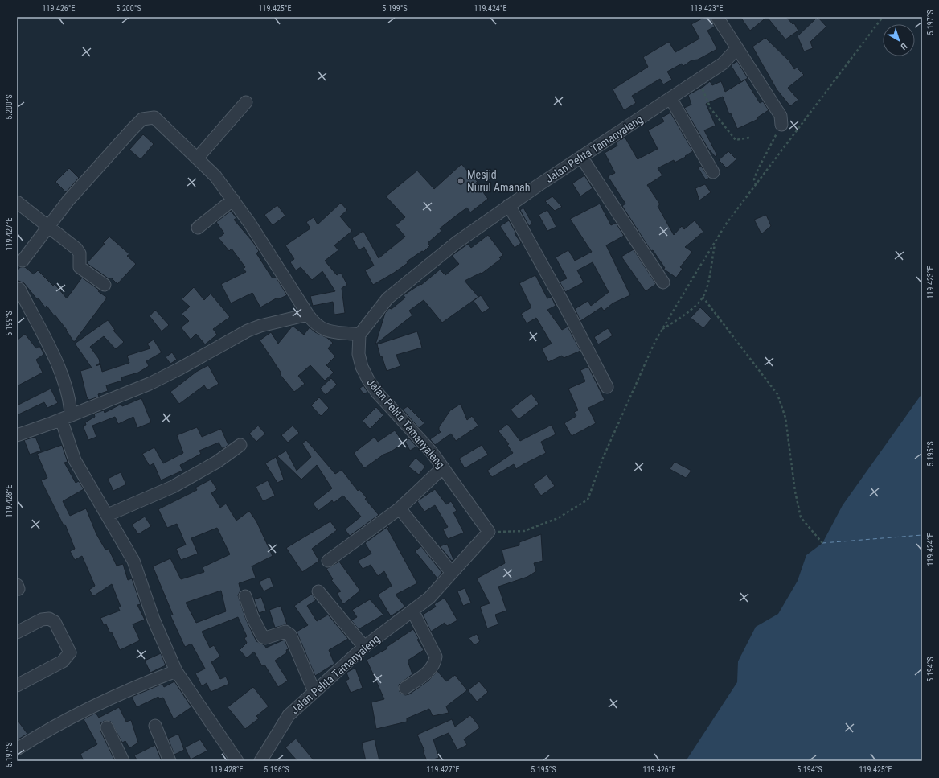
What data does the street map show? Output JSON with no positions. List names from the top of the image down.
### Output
{
  "streets": {
    "street": ["Jalan Pelita Tamanyaleng"]
  },
  "places": ["Mesjid Nurul Amanah"],
  "north": "bottom right",
  "coordinates": [
    "119.426°E",
    "5.200°S",
    "119.425°E",
    "5.199°S",
    "119.424°E",
    "119.423°E",
    "5.197°S",
    "119.427°E",
    "5.195°S",
    "119.428°E",
    "5.194°S",
    "5.196°S"
  ]
}
